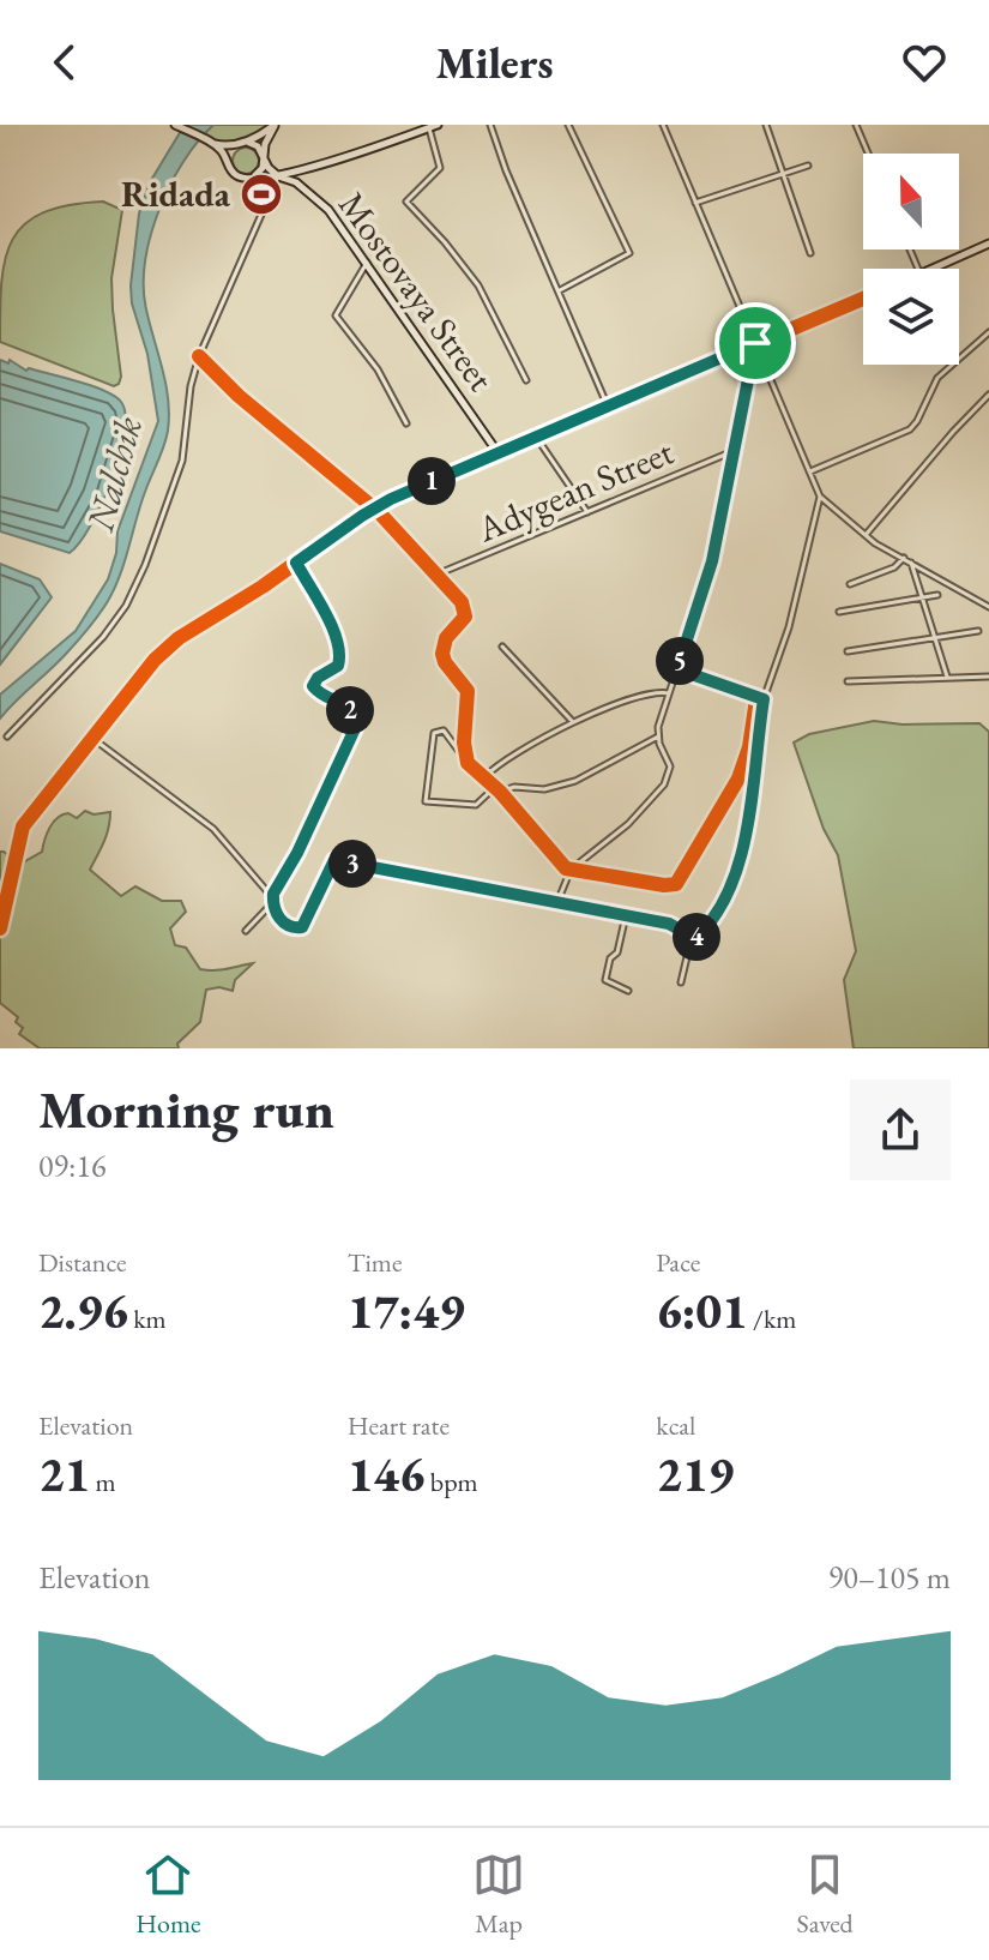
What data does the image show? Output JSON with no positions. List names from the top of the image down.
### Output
{
  "streets": {
    "street": ["Mostovaya Street", "Adygean Street"]
  },
  "water": ["Nalchik"],
  "places": {
    "sports": ["Ridada"]
  },
  "north": "top",
  "page": {
    "header": "Milers",
    "pins": [
      "1",
      "5",
      "2",
      "3",
      "4"
    ],
    "heading": ["Morning run", "09:16"],
    "stats": [
      ["Distance", "2.96 km"],
      ["Time", "17:49"],
      ["Pace", "6:01 /km"],
      ["Elevation", "21 m"],
      ["Heart rate", "146 bpm"],
      ["kcal", "219"]
    ],
    "chart": ["Elevation", "90–105 m"],
    "tabs": ["Home", "Map", "Saved"]
  }
}
